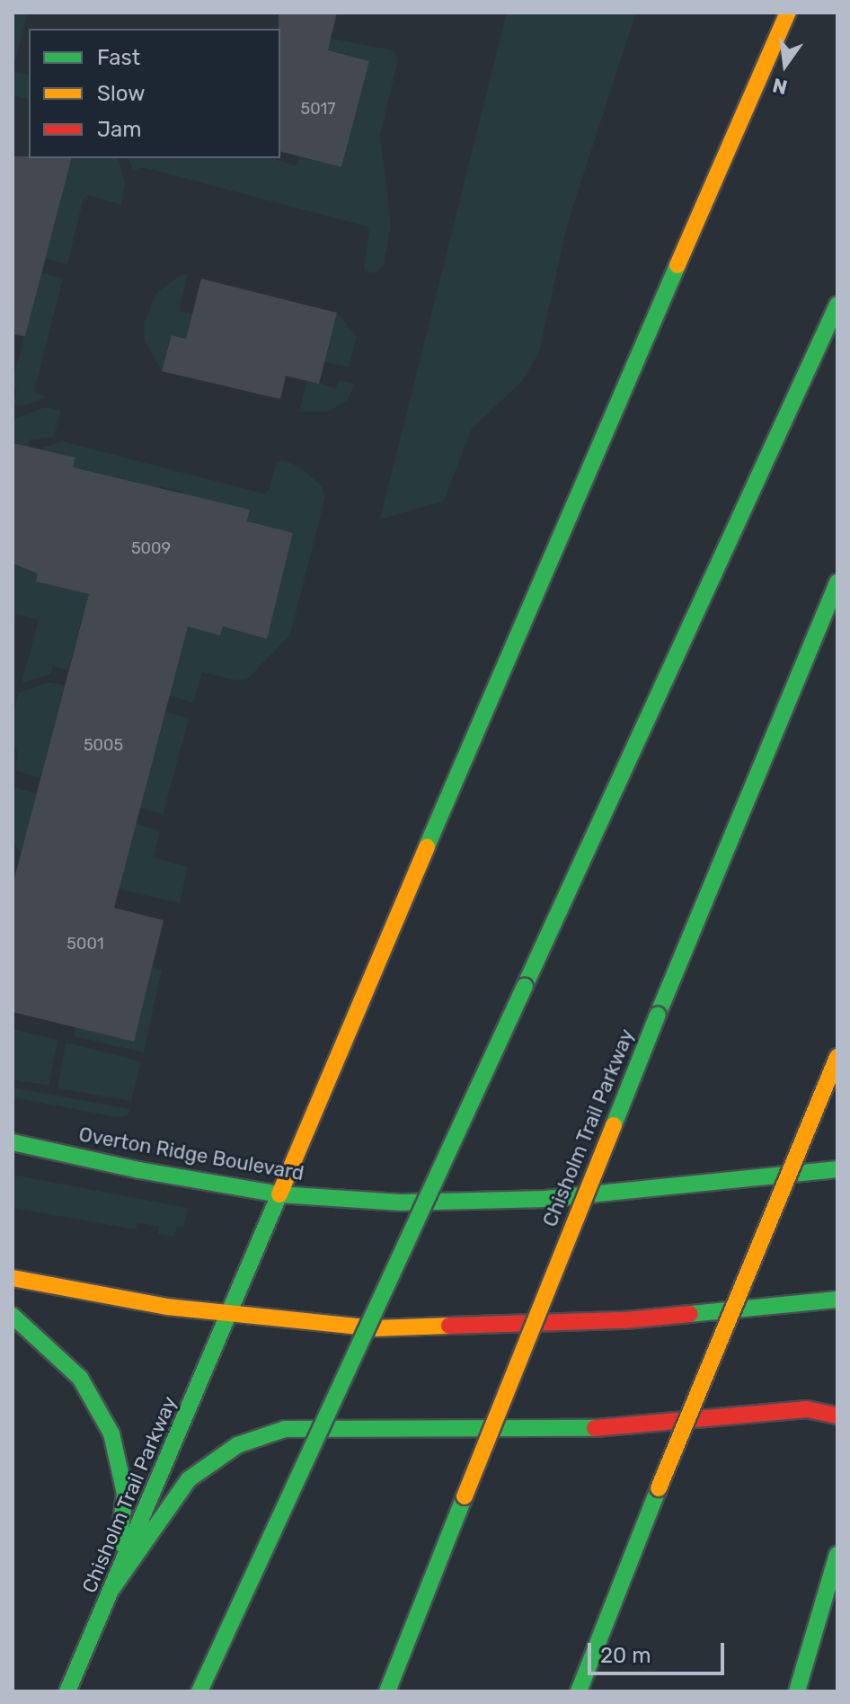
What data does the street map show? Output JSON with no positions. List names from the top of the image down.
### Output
{
  "streets": {
    "main road": ["Chisholm Trail Parkway", "Overton Ridge Boulevard"]
  },
  "crossings": [
    ["Chisholm Trail Parkway", "Overton Ridge Boulevard"]
  ],
  "house_numbers": [
    "5017",
    "5009",
    "5005",
    "5001"
  ],
  "legend": ["Fast", "Slow", "Jam"],
  "scale_bar": "20 m",
  "north": "bottom"
}
